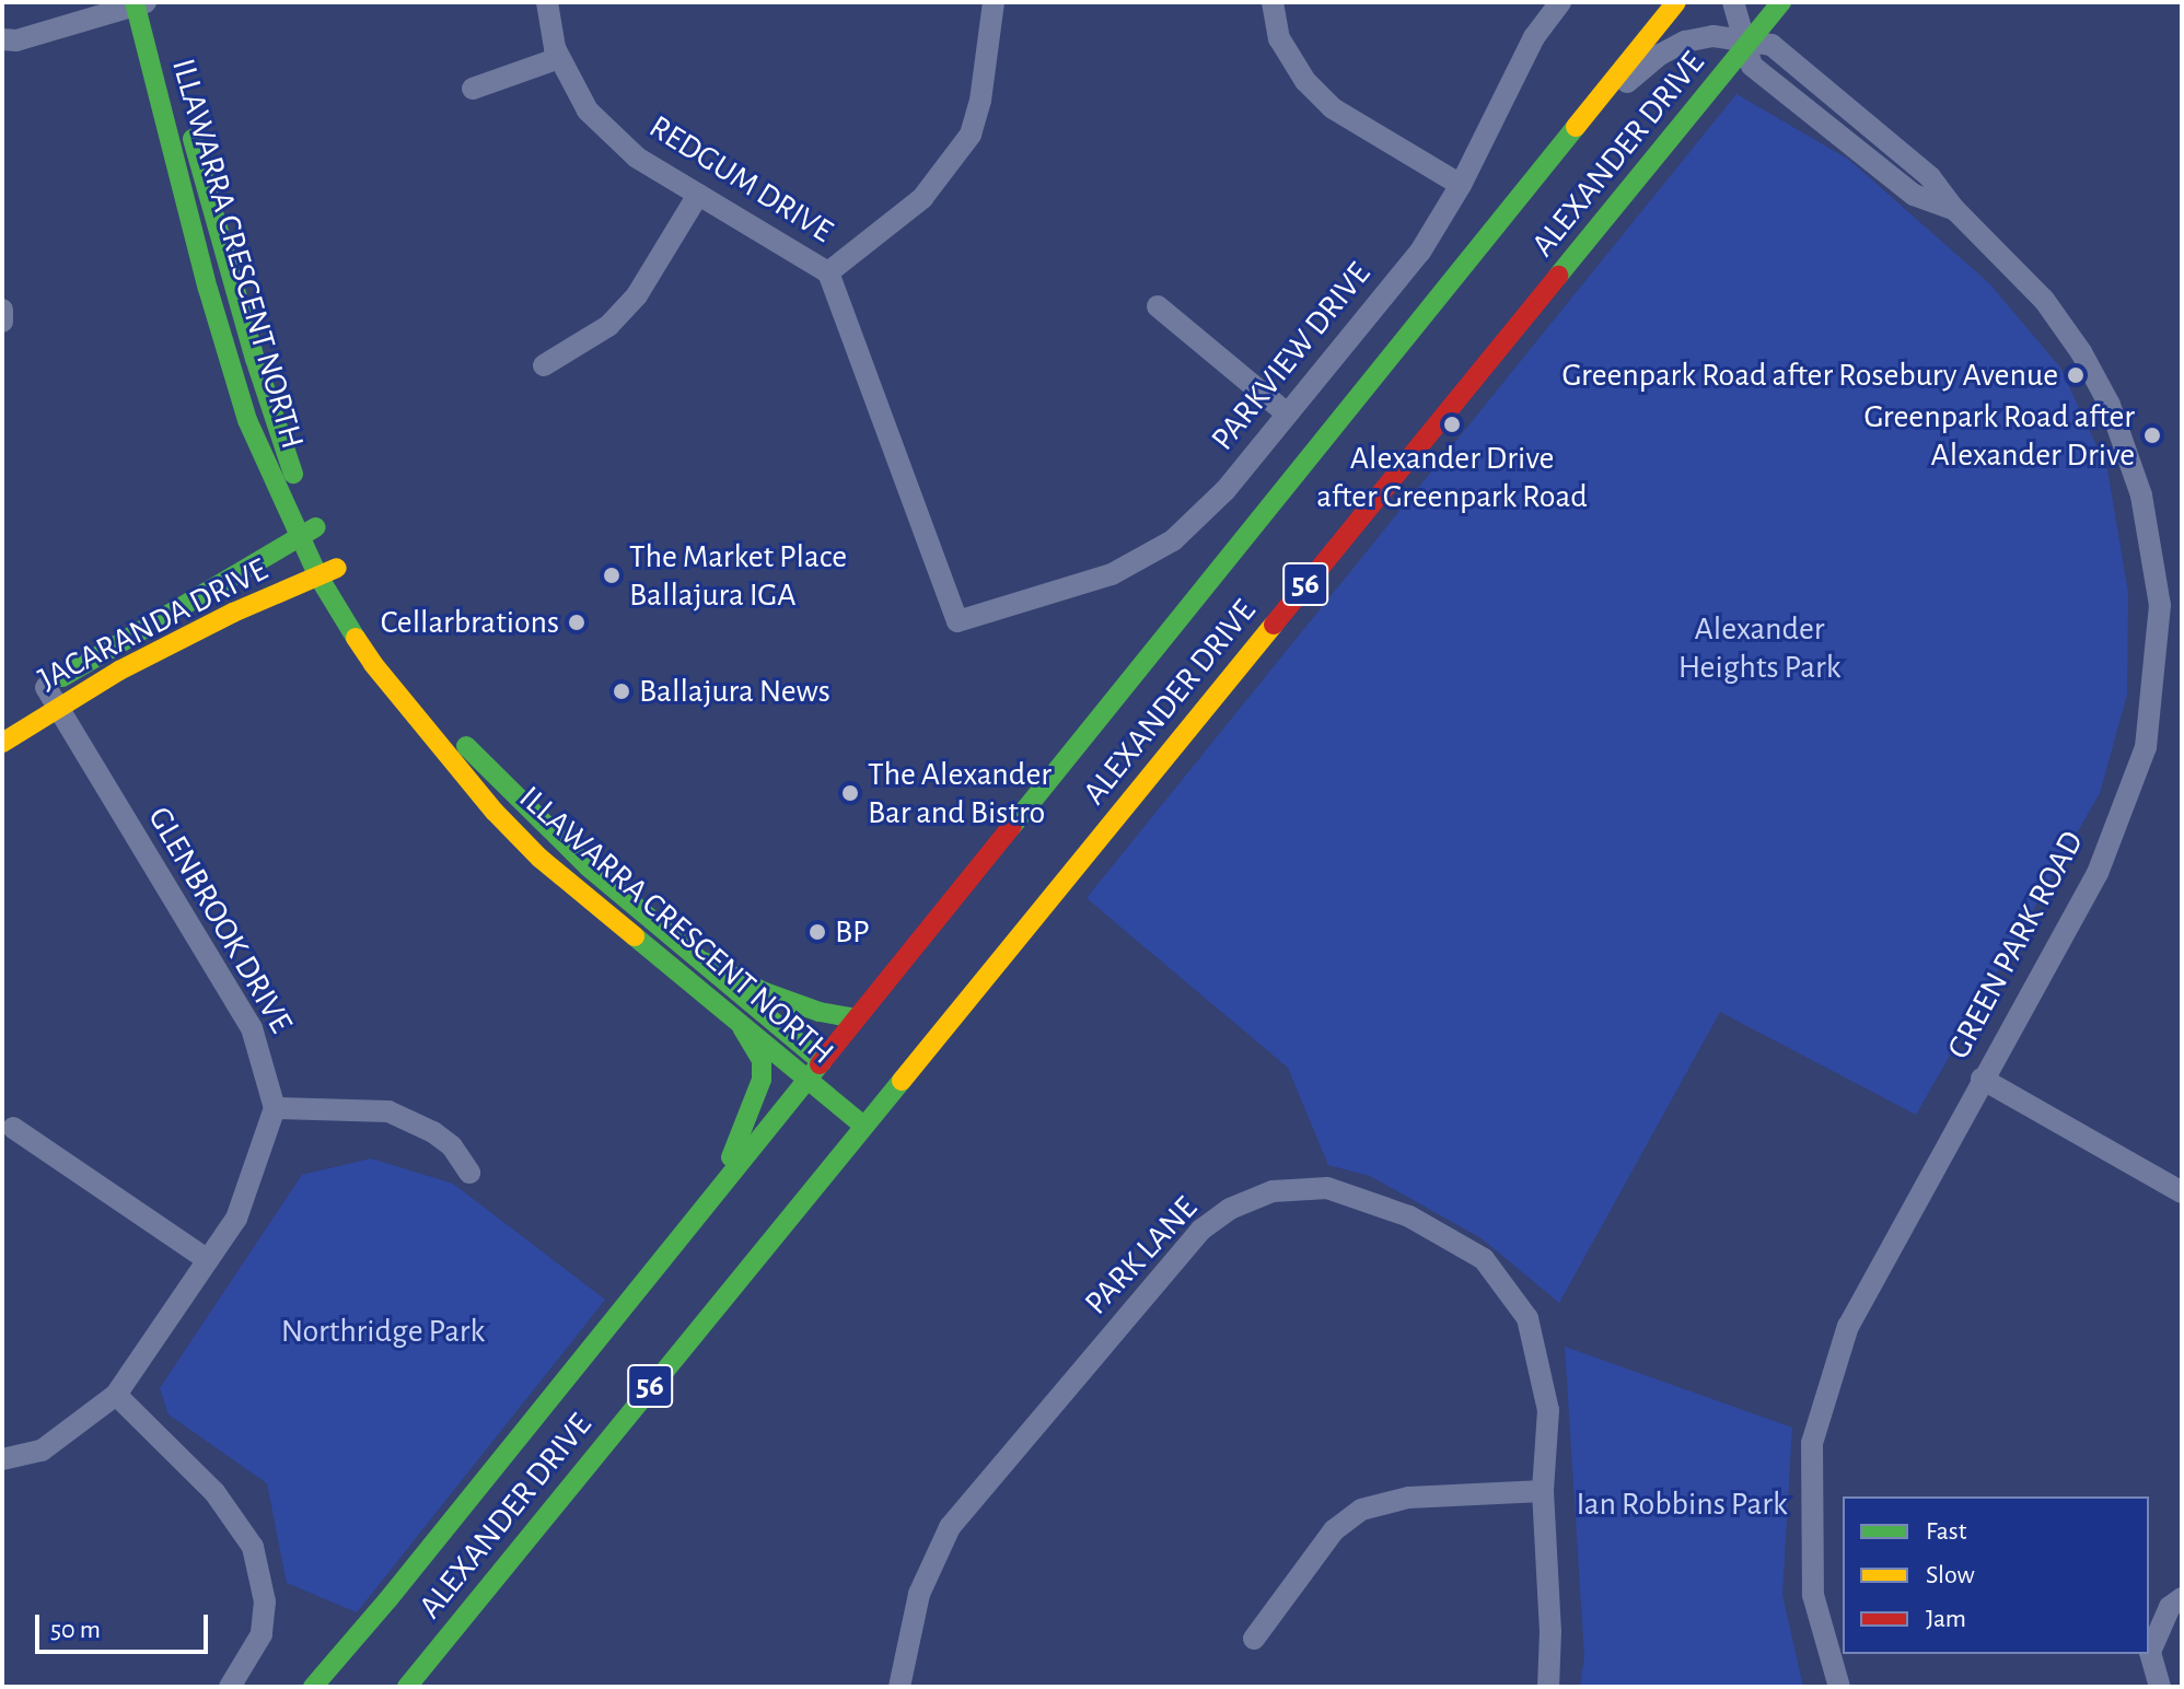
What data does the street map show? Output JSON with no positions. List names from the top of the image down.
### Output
{
  "streets": {
    "main road": [
      "ALEXANDER DRIVE",
      "ILLAWARRA CRESCENT NORTH",
      "56",
      "JACARANDA DRIVE"
    ],
    "street": [
      "REDGUM DRIVE",
      "PARKVIEW DRIVE",
      "GLENBROOK DRIVE",
      "GREEN PARK ROAD",
      "PARK LANE"
    ]
  },
  "crossings": [
    ["ALEXANDER DRIVE", "ILLAWARRA CRESCENT NORTH"],
    ["ALEXANDER DRIVE", "GREEN PARK ROAD"],
    ["REDGUM DRIVE", "PARKVIEW DRIVE"],
    ["ILLAWARRA CRESCENT NORTH", "JACARANDA DRIVE"],
    ["JACARANDA DRIVE", "GLENBROOK DRIVE"]
  ],
  "parks": ["Alexander Heights Park", "Northridge Park", "Ian Robbins Park"],
  "places": [
    "Greenpark Road after Rosebury Avenue",
    "Alexander Drive after Greenpark Road",
    "Greenpark Road after Alexander Drive",
    "The Market Place Ballajura IGA",
    "Cellarbrations",
    "Ballajura News",
    "The Alexander Bar and Bistro",
    "BP"
  ],
  "legend": ["Fast", "Slow", "Jam"],
  "scale_bar": "50 m"
}
